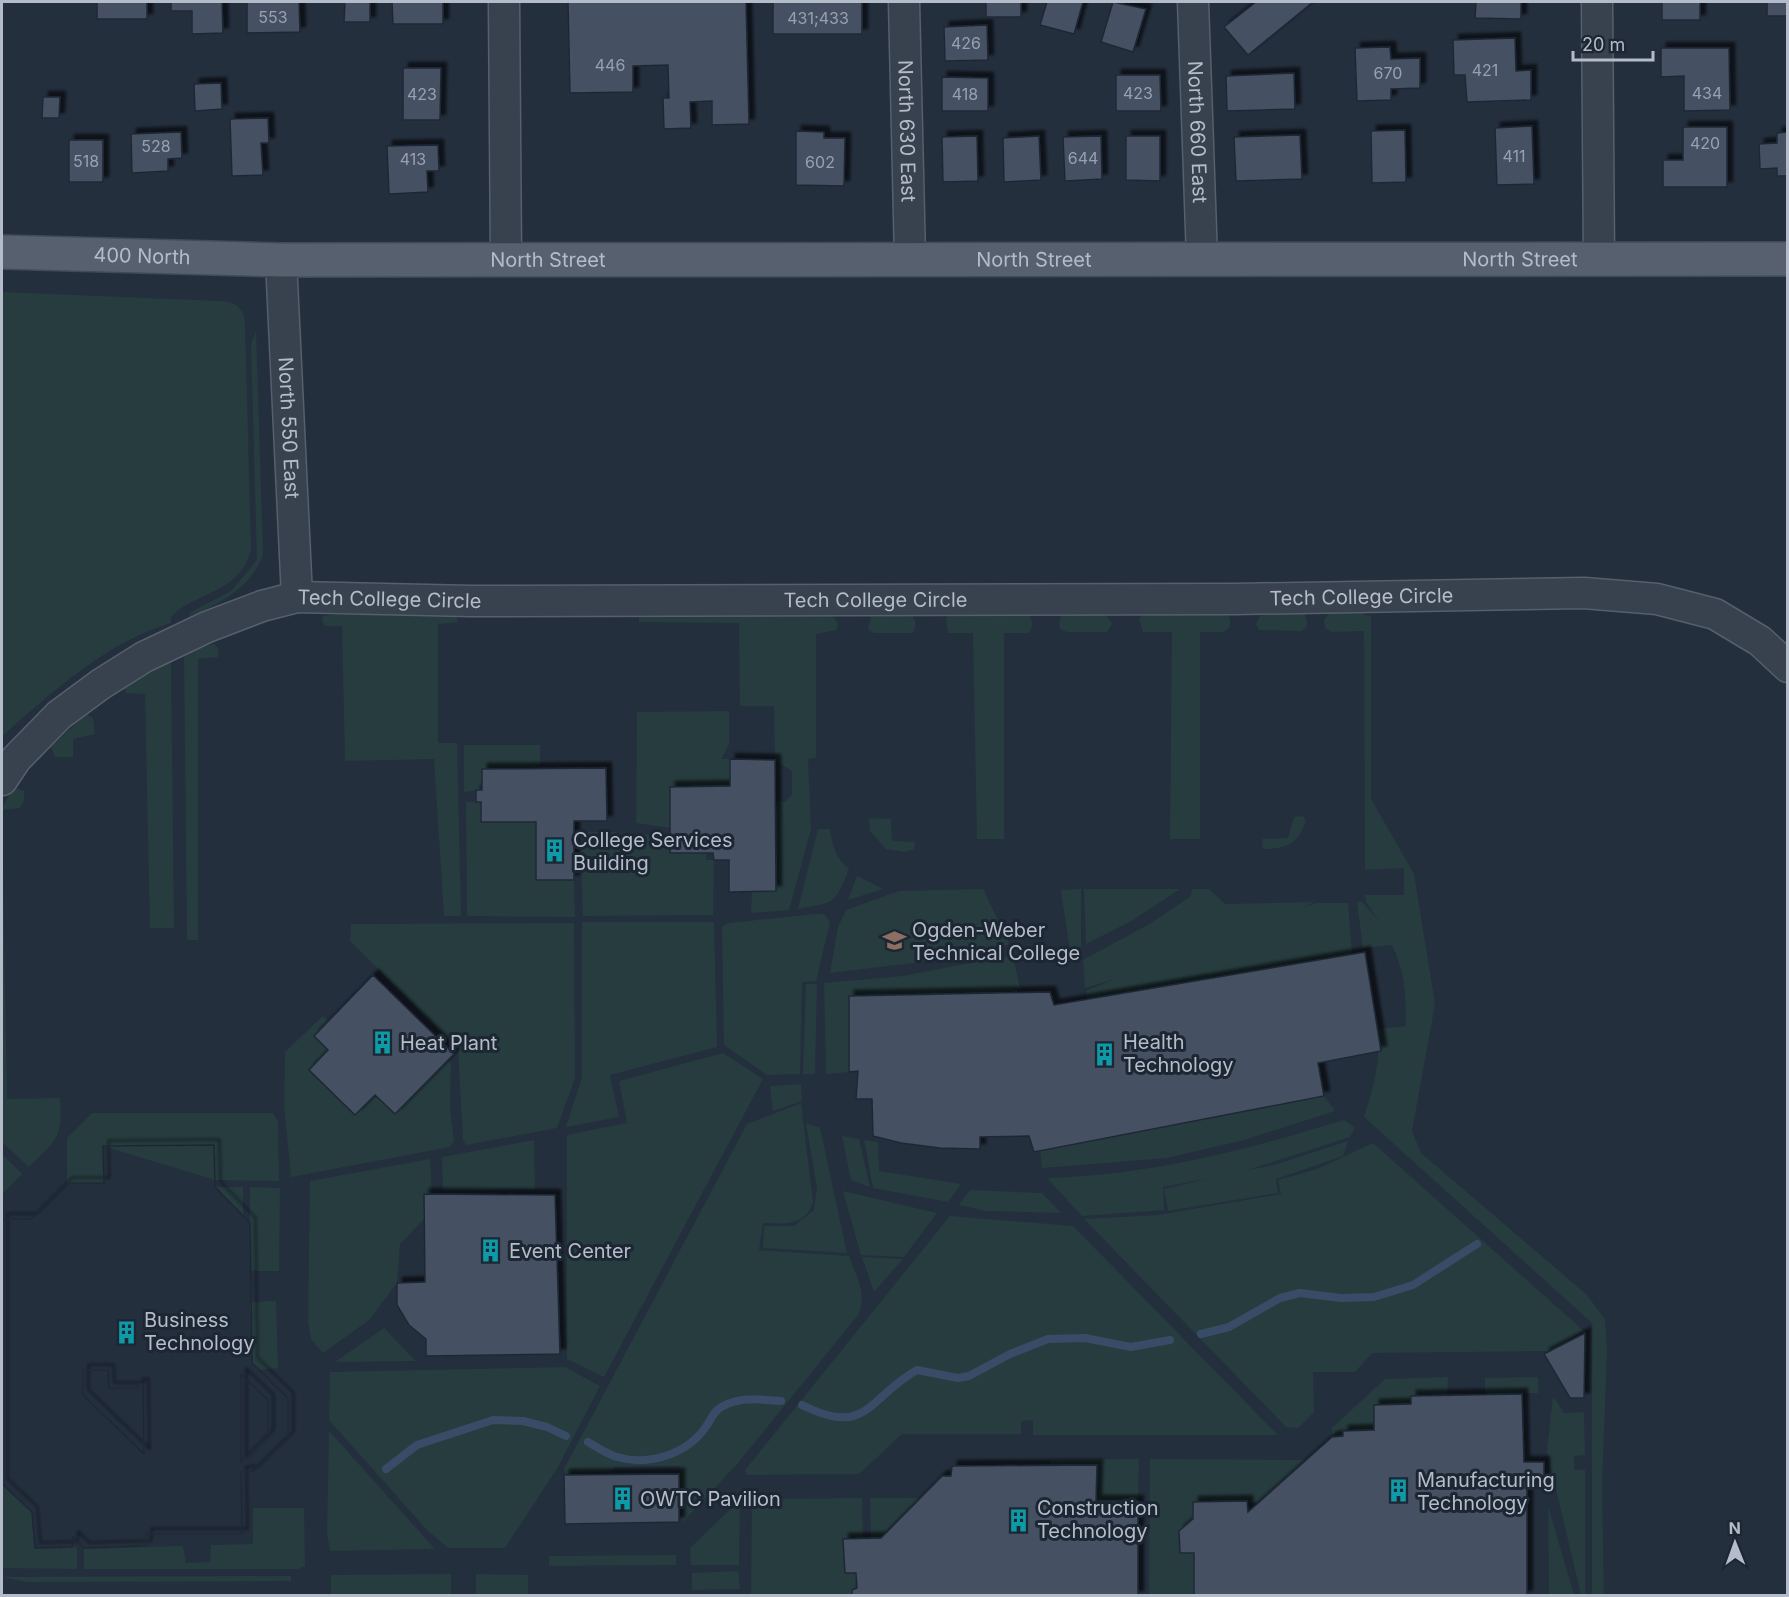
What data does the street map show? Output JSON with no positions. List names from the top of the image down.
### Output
{
  "streets": {
    "main road": ["400 North", "North Street"],
    "street": [
      "North 630 East",
      "North 660 East",
      "North 550 East",
      "Tech College Circle"
    ]
  },
  "crossings": [
    ["North 630 East", "North Street"],
    ["North 660 East", "North Street"],
    ["400 North", "North Street"],
    ["400 North", "North 550 East"],
    ["North Street", "North 550 East"],
    ["North 550 East", "Tech College Circle"]
  ],
  "places": {
    "building": [
      "College Services Building",
      "Heat Plant",
      "Health Technology",
      "Event Center",
      "Business Technology",
      "Manufacturing Technology",
      "OWTC Pavilion",
      "Construction Technology"
    ],
    "school or university": ["Ogden-Weber Technical College"]
  },
  "house_numbers": [
    "553",
    "431;433",
    "426",
    "446",
    "421",
    "670",
    "423",
    "434",
    "423",
    "418",
    "420",
    "528",
    "411",
    "644",
    "413",
    "518",
    "602"
  ],
  "scale_bar": "20 m",
  "north": "top"
}
